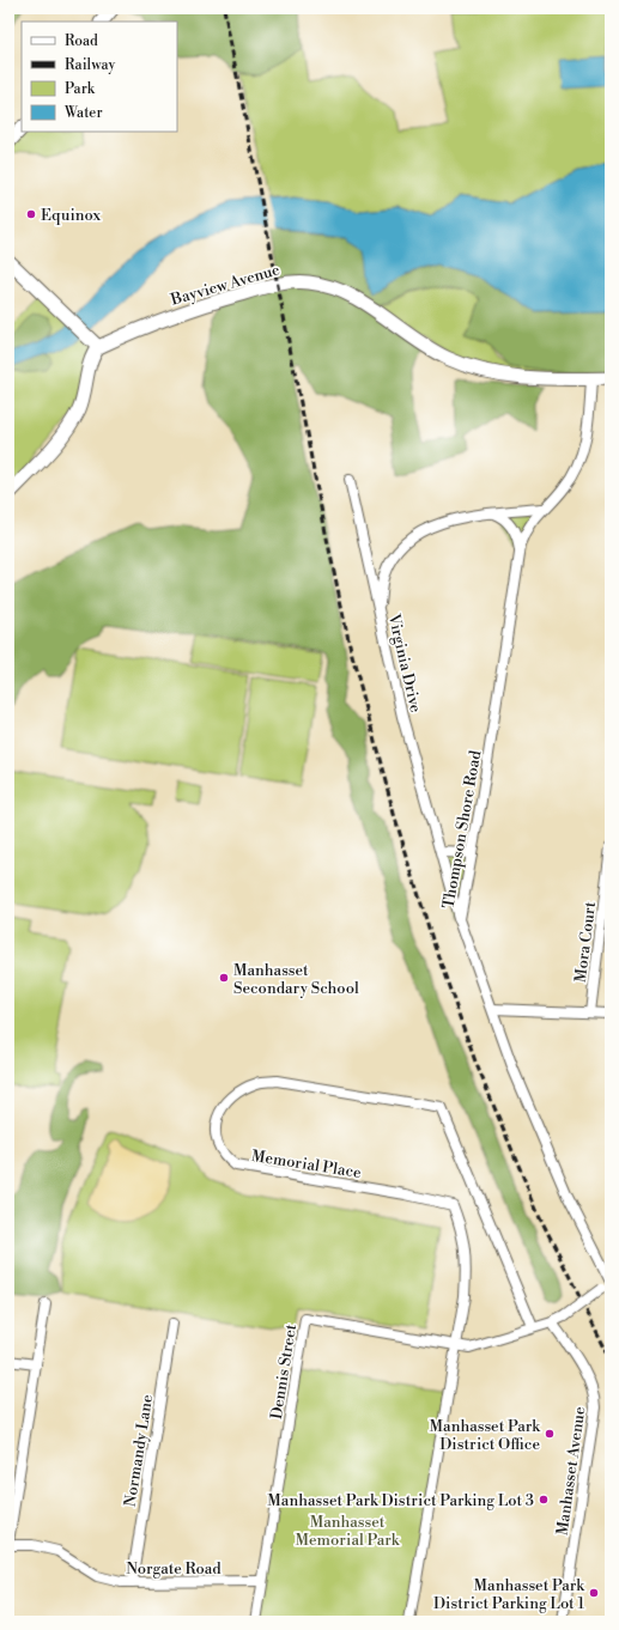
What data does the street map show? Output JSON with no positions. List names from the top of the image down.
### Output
{
  "streets": {
    "street": [
      "Bayview Avenue",
      "Virginia Drive",
      "Thompson Shore Road",
      "Mora Court",
      "Memorial Place",
      "Dennis Street",
      "Normandy Lane",
      "Manhasset Avenue",
      "Norgate Road"
    ]
  },
  "crossings": [
    ["Bayview Avenue", "Thompson Shore Road"],
    ["Virginia Drive", "Thompson Shore Road"],
    ["Thompson Shore Road", "Dennis Street"],
    ["Memorial Place", "Dennis Street"],
    ["Dennis Street", "Manhasset Avenue"],
    ["Dennis Street", "Norgate Road"],
    ["Normandy Lane", "Norgate Road"]
  ],
  "parks": ["Manhasset Memorial Park"],
  "places": [
    "Equinox",
    "Manhasset Secondary School",
    "Manhasset Park District Office",
    "Manhasset Park District Parking Lot 3",
    "Manhasset Park District Parking Lot 1"
  ],
  "legend": [
    "Road",
    "Railway",
    "Park",
    "Water"
  ]
}
